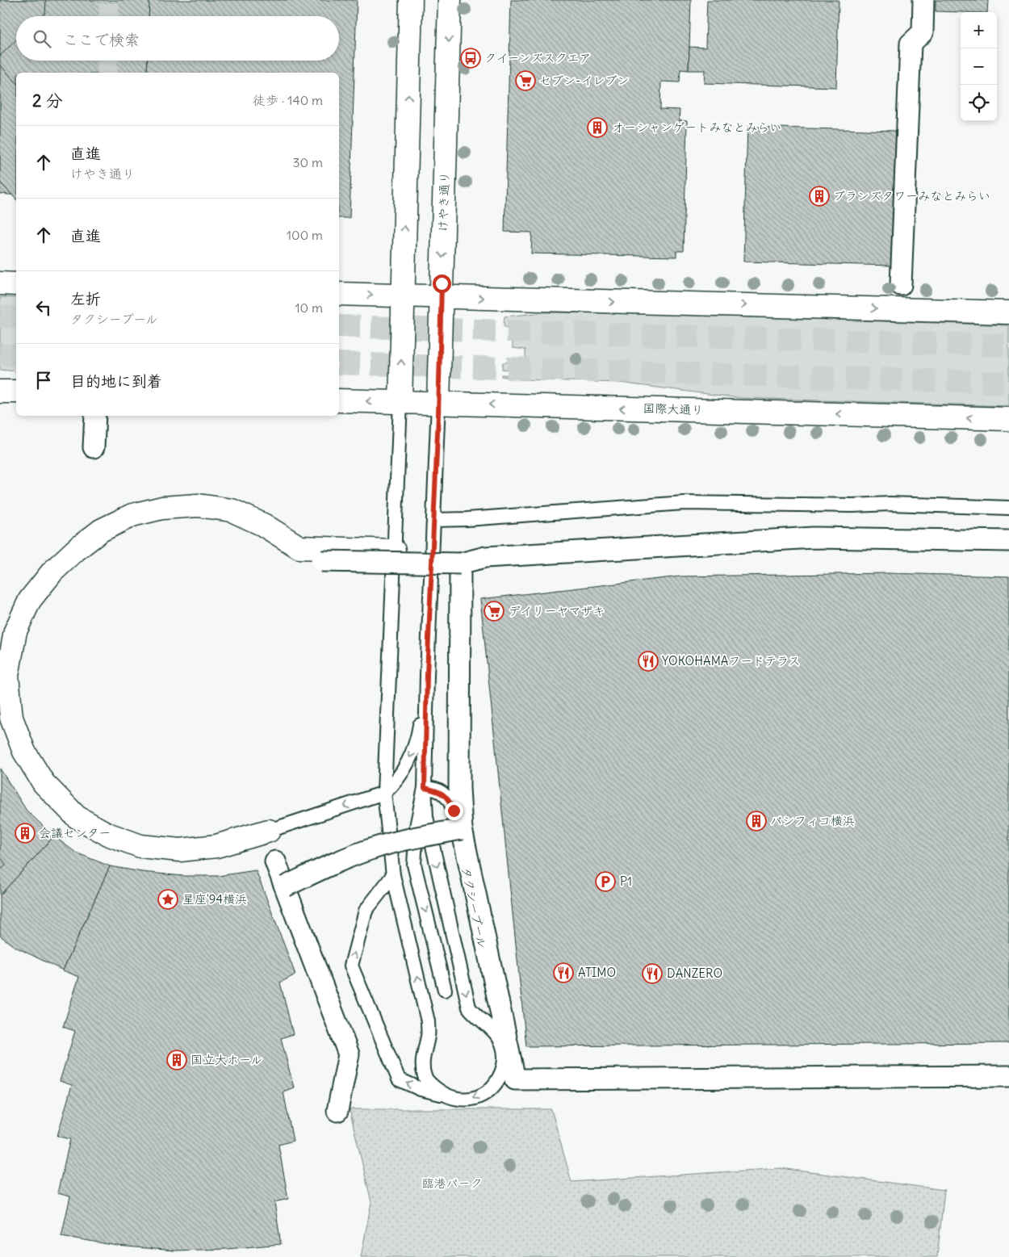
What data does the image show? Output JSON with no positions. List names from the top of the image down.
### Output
{
  "streets": {
    "street": ["けやき通り", "国際大通り"],
    "lane": ["タクシープール"]
  },
  "crossings": [
    ["けやき通り", "国際大通り"]
  ],
  "parks": ["臨港パーク"],
  "places": {
    "bus stop": ["クイーンズスクエア"],
    "supermarket": ["セブン-イレブン", "デイリーヤマザキ"],
    "building": [
      "オーシャンゲートみなとみらい",
      "ブランズタワーみなとみらい",
      "パシフィコ横浜",
      "会議センター",
      "国立大ホール"
    ],
    "restaurant": ["YOKOHAMAフードテラス", "ATIMO", "DANZERO"],
    "parking": ["P1"],
    "place": ["星座'94横浜"]
  },
  "page": {
    "map_buttons": ["+", "−"],
    "search": "ここで検索",
    "heading": ["2 分", "徒歩 · 140 m"],
    "list": [
      ["直進", "けやき通り", "30 m"],
      ["直進", "100 m"],
      ["左折", "タクシープール", "10 m"],
      "目的地に到着"
    ]
  }
}
